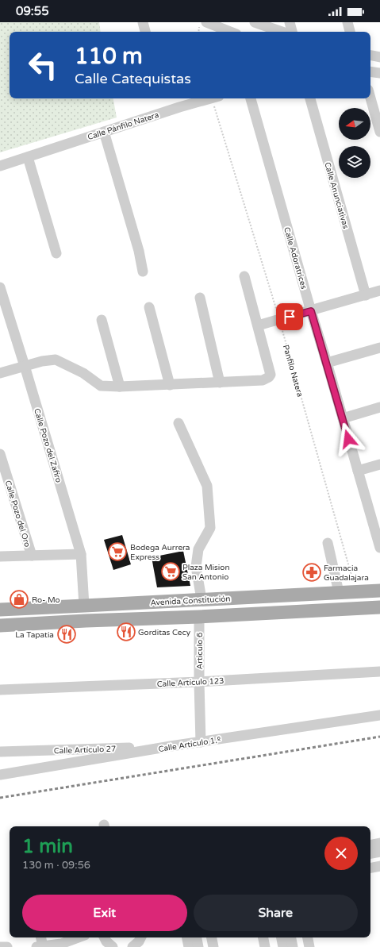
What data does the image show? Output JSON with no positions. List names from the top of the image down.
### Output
{
  "streets": {
    "main road": ["Avenida Constitución"],
    "street": [
      "Calle Pánfilo Natera",
      "Calle Anunciativas",
      "Calle Adoratrices",
      "Calle Pozo del Zafiro",
      "Calle Pozo del Oro",
      "Articulo 6",
      "Calle Artículo 123",
      "Calle Artículo 1.º",
      "Calle Artículo 27"
    ],
    "path": ["Panfilo Natera"]
  },
  "crossings": [
    ["Panfilo Natera", "Avenida Constitución"],
    ["Calle Pozo del Zafiro", "Avenida Constitución"],
    ["Avenida Constitución", "Articulo 6"],
    ["Articulo 6", "Calle Artículo 123"],
    ["Articulo 6", "Calle Artículo 1.º"],
    ["Calle Artículo 1.º", "Calle Artículo 27"]
  ],
  "places": {
    "supermarket": ["Bodega Aurrera Express", "Plaza Mision San Antonio"],
    "pharmacy": ["Farmacia Guadalajara"],
    "shop": ["Ro- Mo"],
    "restaurant": ["Gorditas Cecy", "La Tapatia"]
  },
  "north": "left",
  "page": {
    "status": "09:55",
    "turn": ["110 m", "Calle Catequistas"],
    "heading": ["1 min", "130 m · 09:56"],
    "buttons": ["Exit", "Share"]
  }
}
